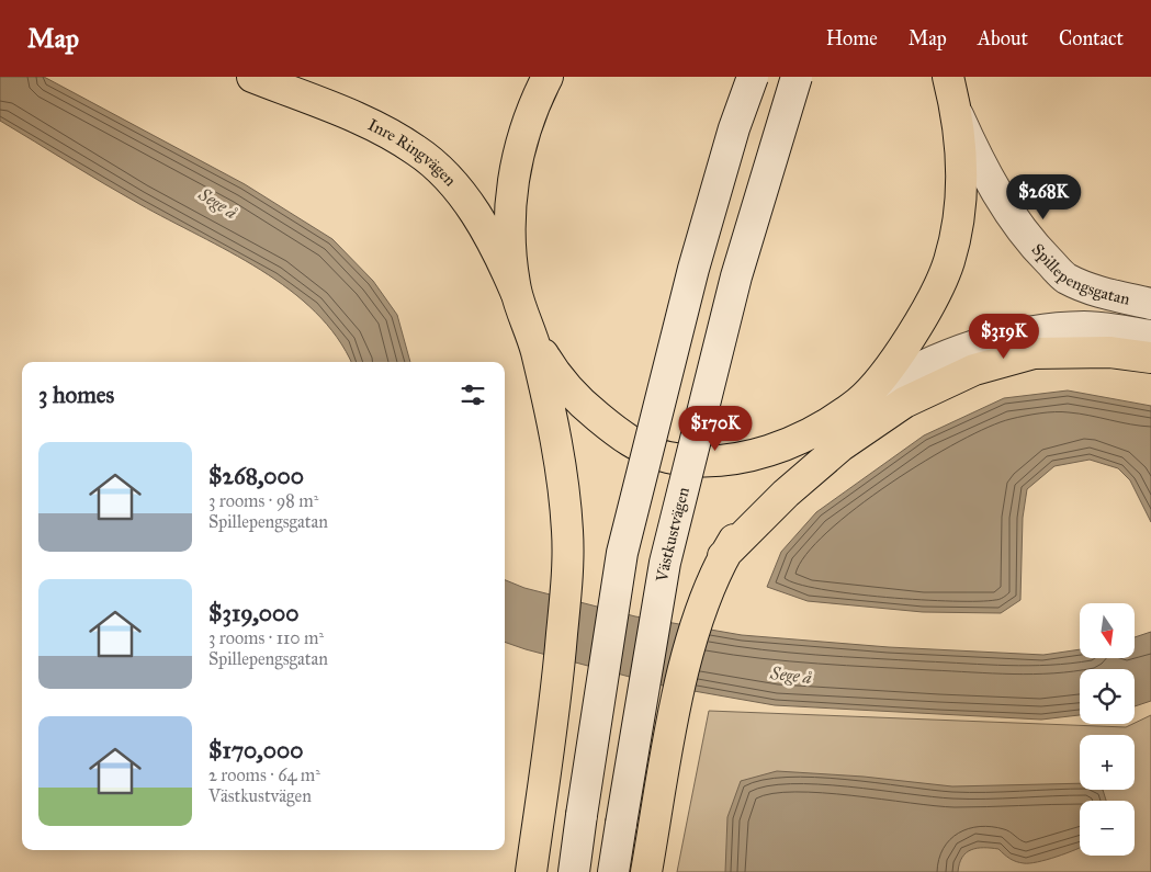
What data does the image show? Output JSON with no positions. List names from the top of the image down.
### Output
{
  "streets": {
    "highway": ["Inre Ringvägen"],
    "main road": ["Spillepengsgatan", "Västkustvägen"]
  },
  "water": ["Sege å"],
  "north": "bottom",
  "page": {
    "header": "Map",
    "nav": [
      "Home",
      "Map",
      "About",
      "Contact"
    ],
    "price": ["$268K", "$319K", "$170K"],
    "heading": "3 homes",
    "list": [
      {
        "name": "$268,000",
        "note": "3 rooms · 98 m² · Spillepengsgatan"
      },
      {
        "name": "$319,000",
        "note": "3 rooms · 110 m² · Spillepengsgatan"
      },
      {
        "name": "$170,000",
        "note": "2 rooms · 64 m² · Västkustvägen"
      }
    ],
    "map_buttons": ["+", "−"]
  }
}
